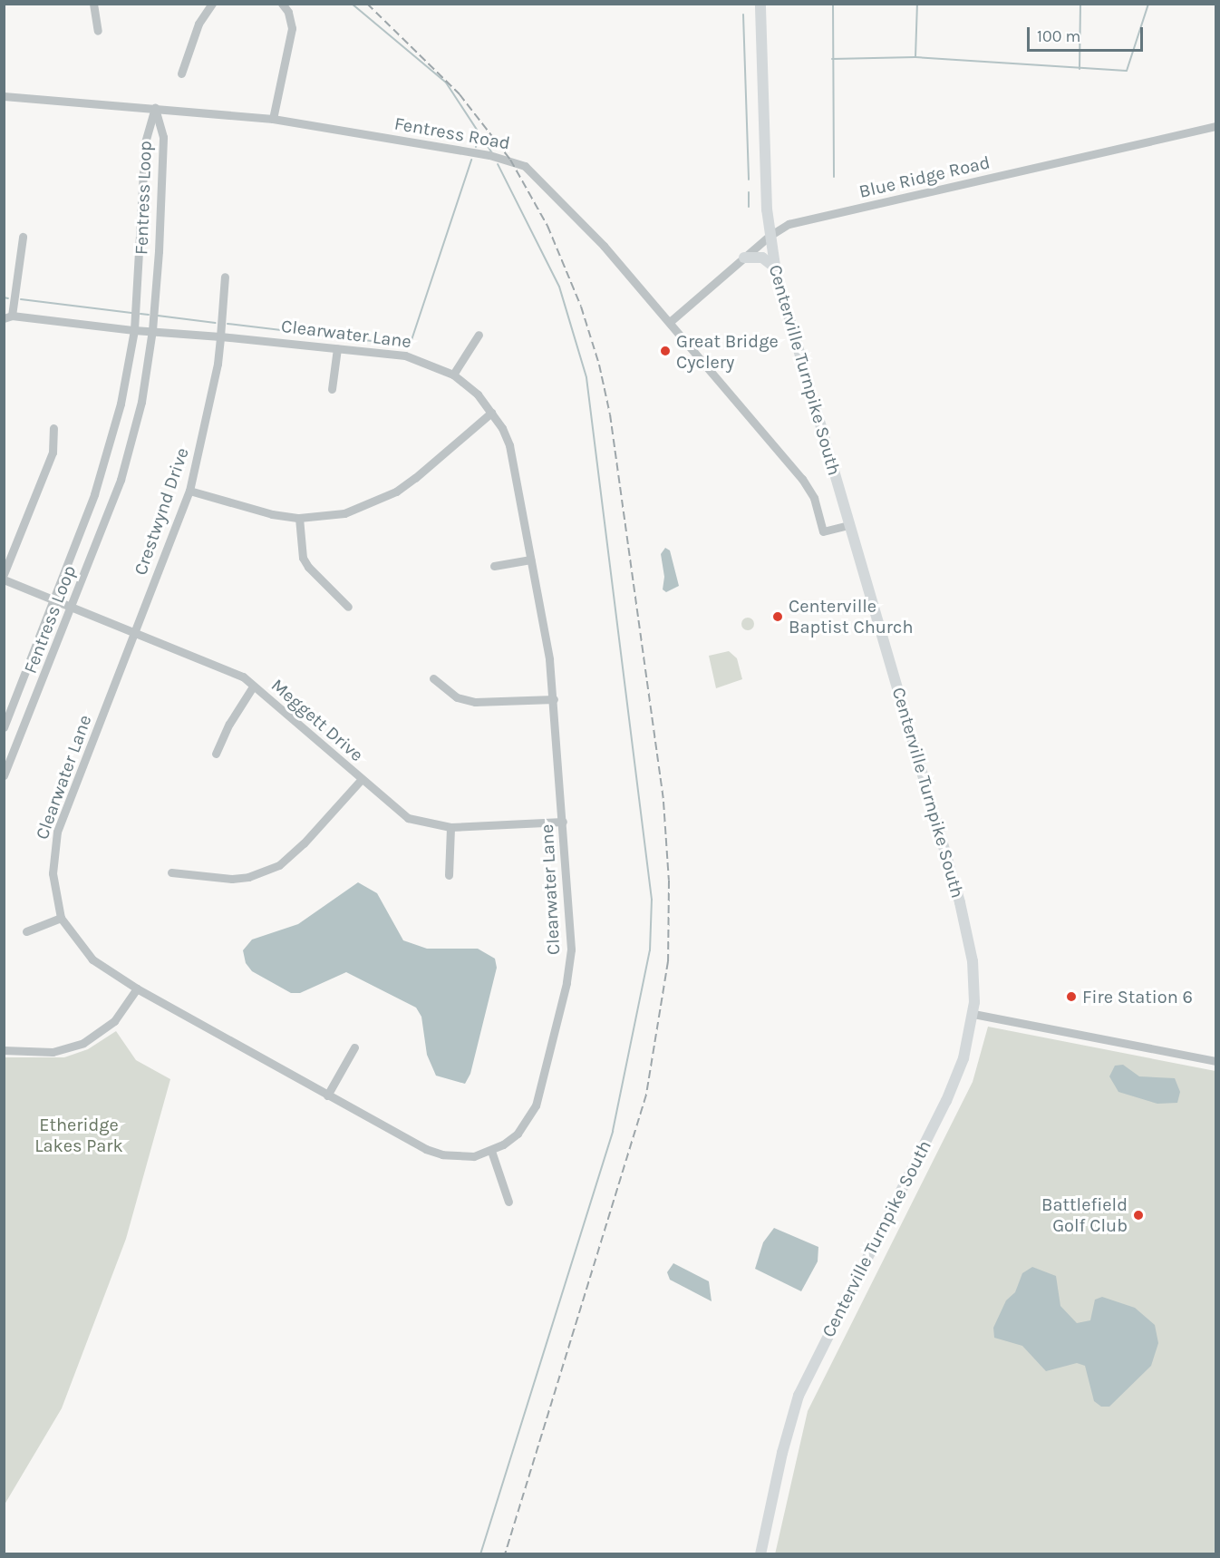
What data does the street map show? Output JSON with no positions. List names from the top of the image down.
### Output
{
  "streets": {
    "main road": ["Centerville Turnpike South"],
    "street": [
      "Fentress Road",
      "Blue Ridge Road",
      "Fentress Loop",
      "Clearwater Lane",
      "Crestwynd Drive",
      "Meggett Drive"
    ]
  },
  "crossings": [
    ["Fentress Road", "Blue Ridge Road"],
    ["Fentress Road", "Fentress Loop"],
    ["Fentress Road", "Centerville Turnpike South"],
    ["Blue Ridge Road", "Centerville Turnpike South"],
    ["Fentress Loop", "Clearwater Lane"],
    ["Fentress Loop", "Meggett Drive"],
    ["Clearwater Lane", "Crestwynd Drive"],
    ["Clearwater Lane", "Meggett Drive"],
    ["Crestwynd Drive", "Meggett Drive"]
  ],
  "parks": ["Etheridge Lakes Park"],
  "places": [
    "Great Bridge Cyclery",
    "Centerville Baptist Church",
    "Fire Station 6",
    "Battlefield Golf Club"
  ],
  "scale_bar": "100 m"
}
